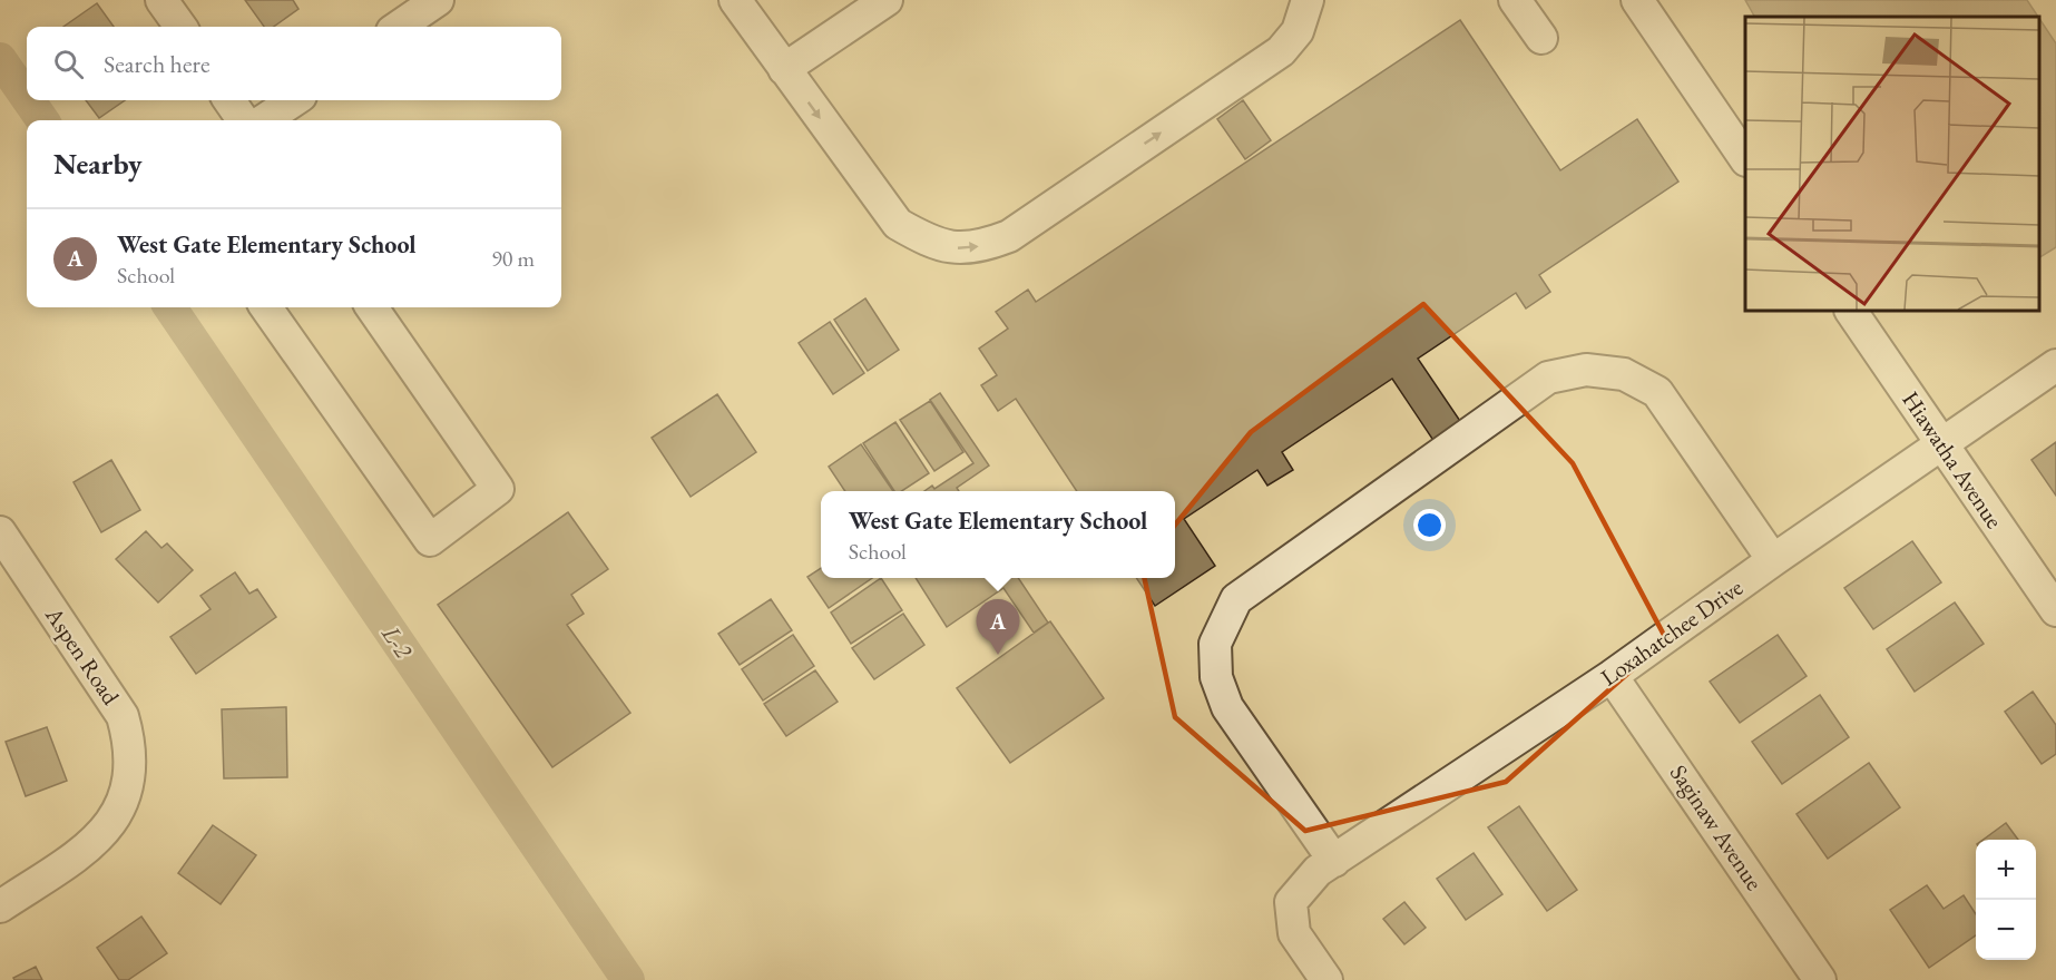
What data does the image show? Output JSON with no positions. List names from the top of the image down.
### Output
{
  "streets": {
    "street": [
      "Hiawatha Avenue",
      "Loxahatchee Drive",
      "Aspen Road",
      "Saginaw Avenue"
    ]
  },
  "crossings": [
    ["Hiawatha Avenue", "Loxahatchee Drive"],
    ["Loxahatchee Drive", "Saginaw Avenue"]
  ],
  "water": ["L-2"],
  "page": {
    "search": "Search here",
    "heading": "Nearby",
    "list": [
      {
        "mark": "A",
        "name": "West Gate Elementary School",
        "note": "School",
        "value": "90 m"
      }
    ],
    "popup": ["West Gate Elementary School", "School"],
    "pins": "A",
    "map_buttons": ["+", "−"]
  }
}
